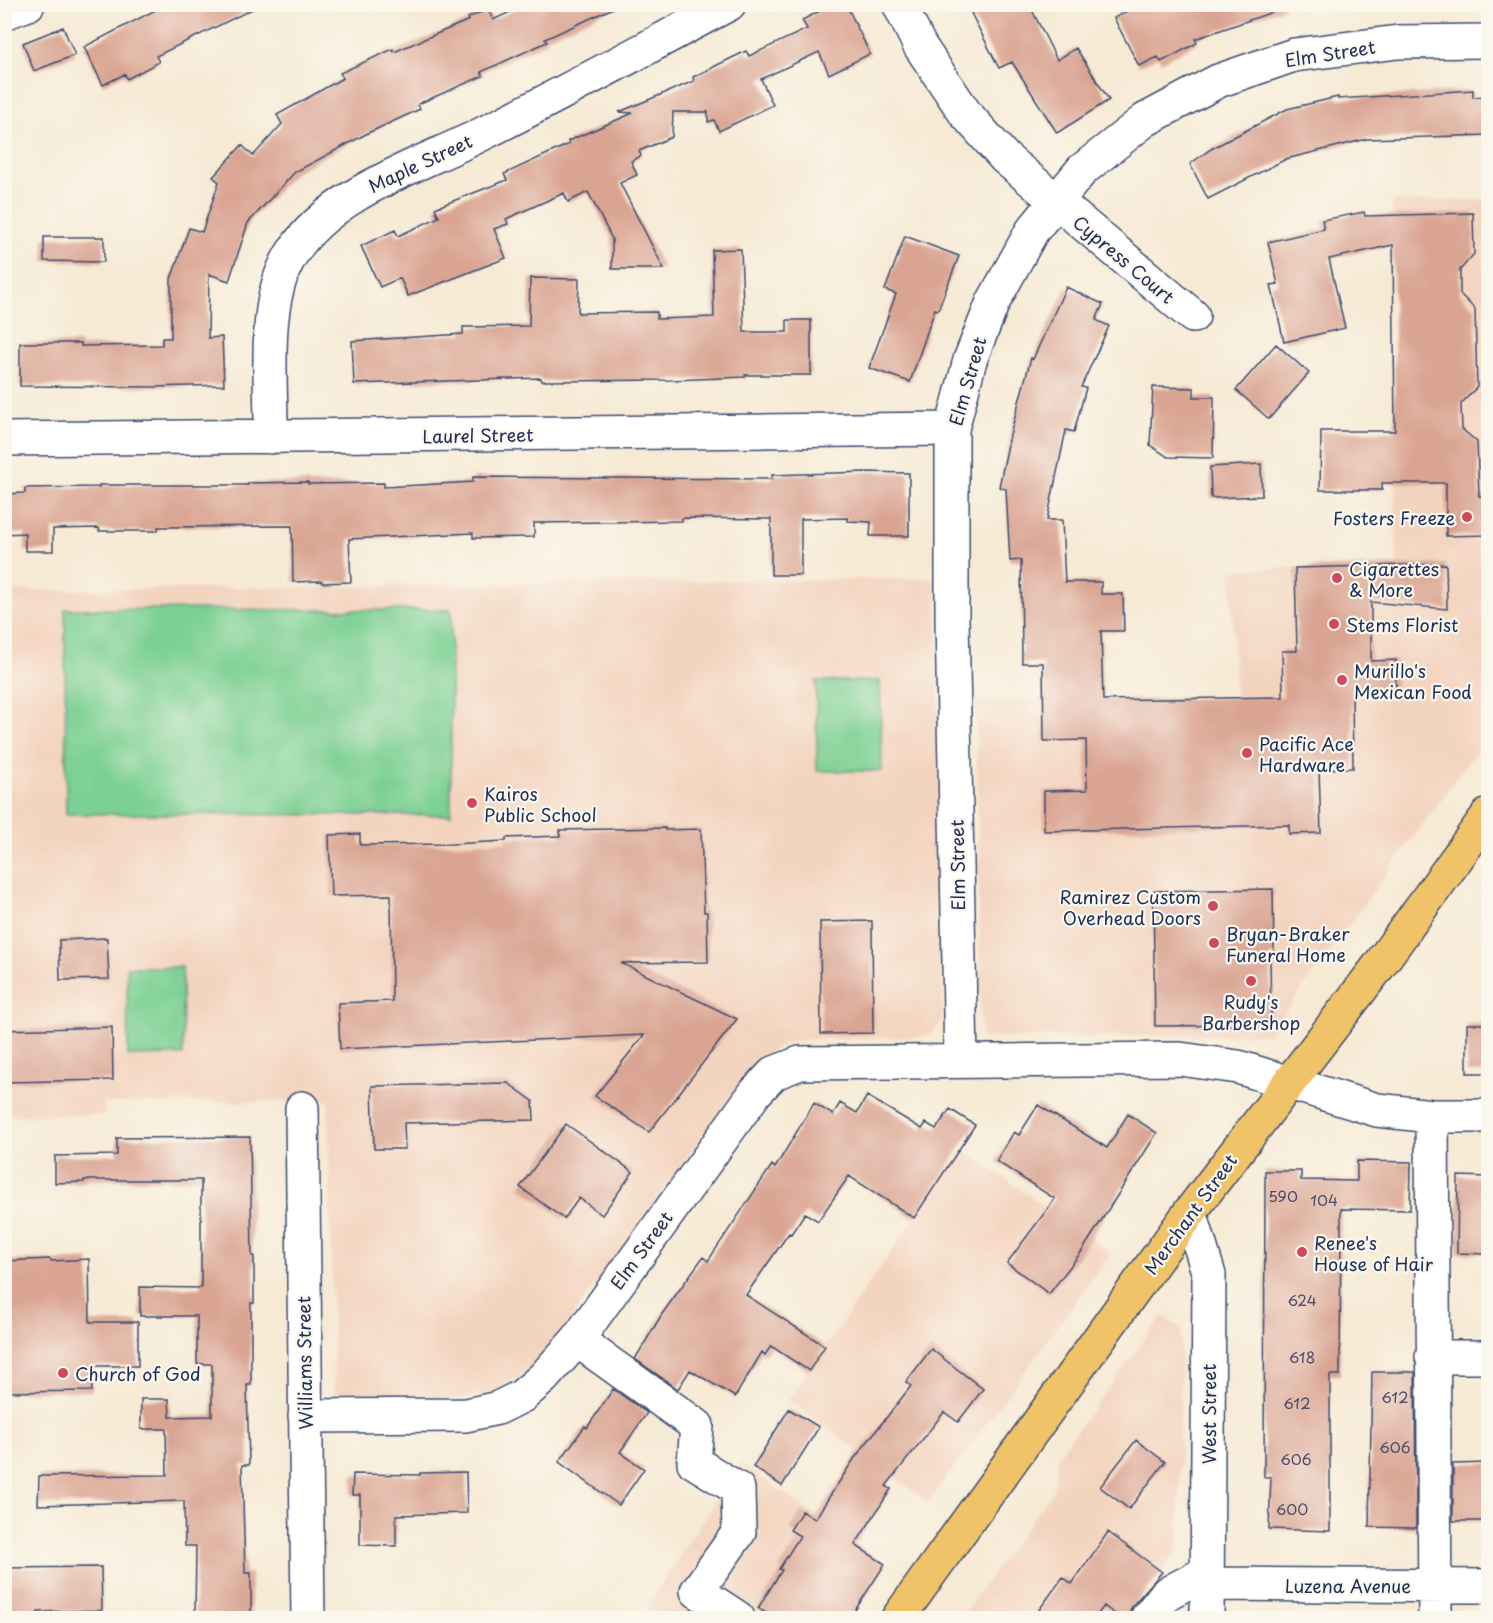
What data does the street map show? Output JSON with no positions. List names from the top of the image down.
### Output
{
  "streets": {
    "main road": ["Merchant Street"],
    "street": [
      "Elm Street",
      "Maple Street",
      "Cypress Court",
      "Laurel Street",
      "Williams Street",
      "West Street",
      "Luzena Avenue"
    ]
  },
  "crossings": [
    ["Elm Street", "Cypress Court"],
    ["Elm Street", "Laurel Street"],
    ["Elm Street", "Merchant Street"],
    ["Elm Street", "Williams Street"],
    ["Maple Street", "Laurel Street"],
    ["Merchant Street", "West Street"],
    ["West Street", "Luzena Avenue"]
  ],
  "places": [
    "Fosters Freeze",
    "Cigarettes & More",
    "Stems Florist",
    "Murillo's Mexican Food",
    "Pacific Ace Hardware",
    "Kairos Public School",
    "Ramirez Custom Overhead Doors",
    "Bryan-Braker Funeral Home",
    "Rudy's Barbershop",
    "Renee's House of Hair",
    "Church of God"
  ],
  "house_numbers": [
    "590",
    "104",
    "624",
    "618",
    "612",
    "612",
    "606",
    "606",
    "600"
  ]
}
